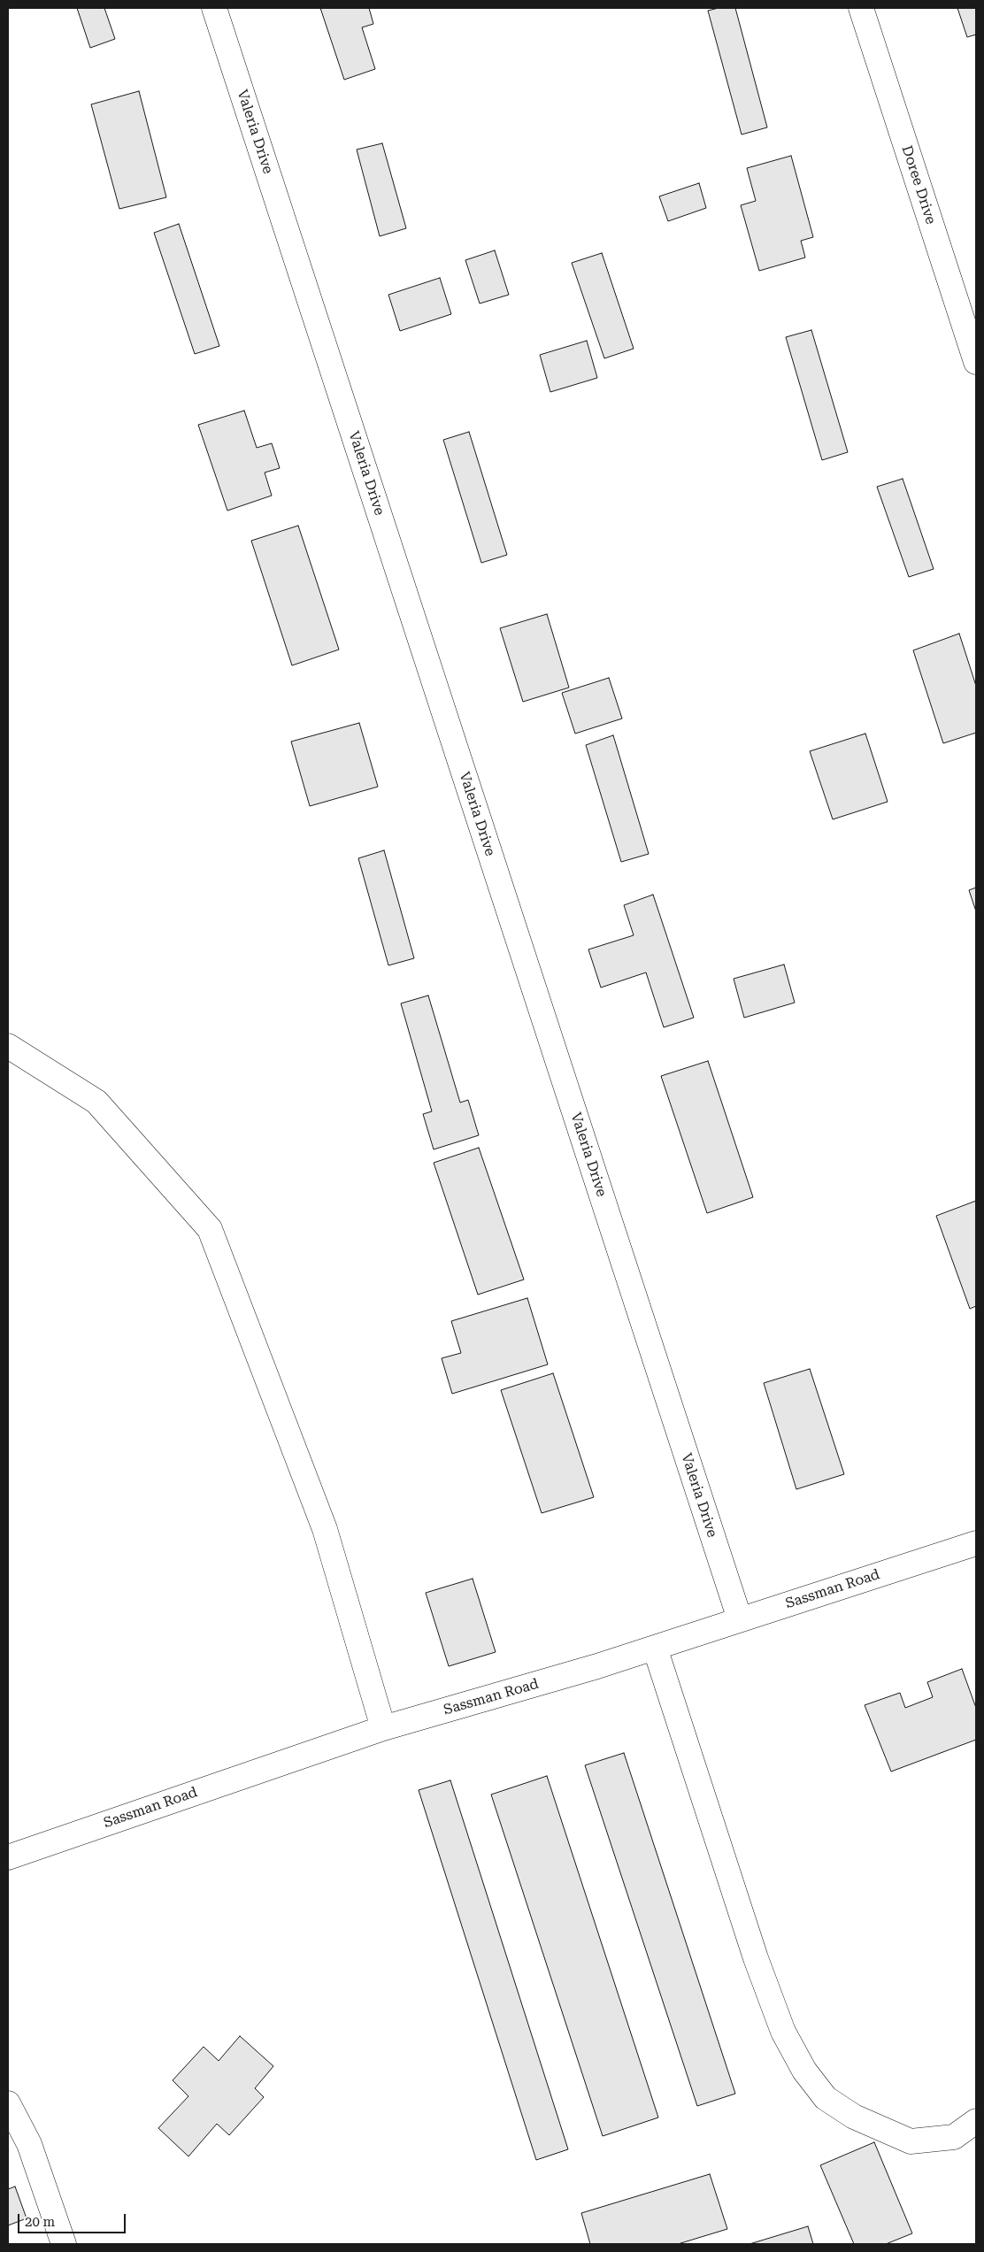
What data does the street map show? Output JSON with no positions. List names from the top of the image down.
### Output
{
  "streets": {
    "street": ["Valeria Drive", "Doree Drive", "Sassman Road"]
  },
  "crossings": [
    ["Valeria Drive", "Sassman Road"]
  ],
  "scale_bar": "20 m"
}
